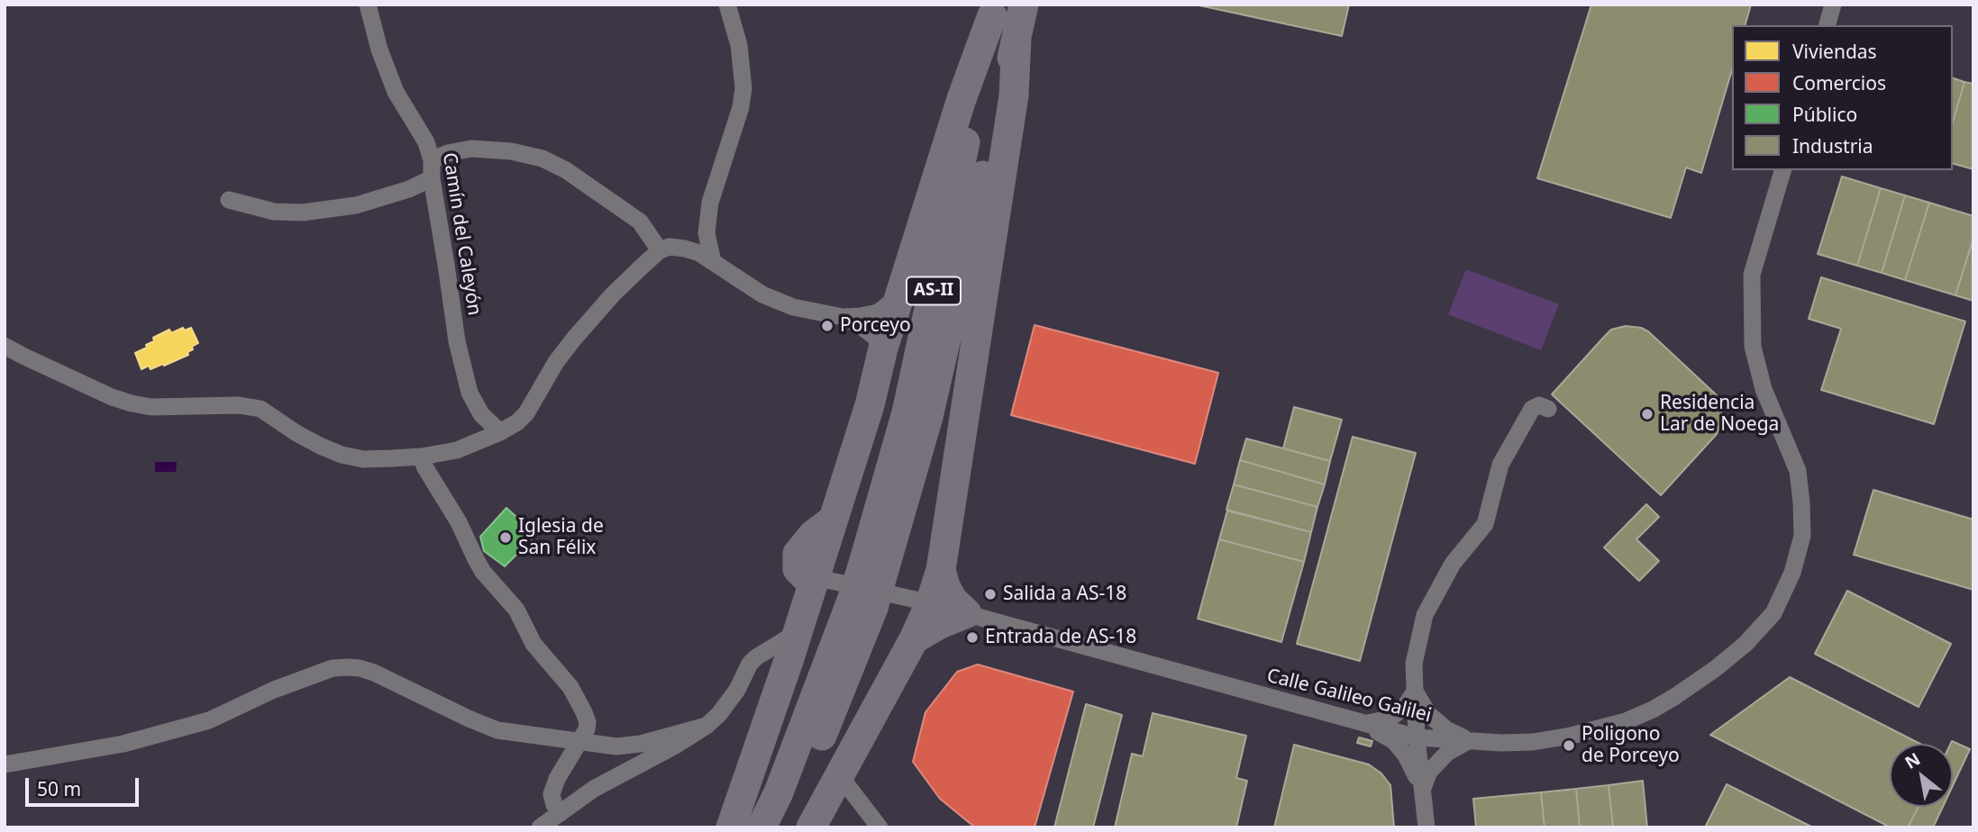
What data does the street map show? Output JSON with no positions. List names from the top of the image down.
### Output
{
  "streets": {
    "highway": ["AS-II"],
    "street": ["Camín del Caleyón", "Calle Galileo Galilei"]
  },
  "places": [
    "Porceyo",
    "Residencia Lar de Noega",
    "Iglesia de San Félix",
    "Salida a AS-18",
    "Entrada de AS-18",
    "Poligono de Porceyo"
  ],
  "legend": [
    "Viviendas",
    "Comercios",
    "Público",
    "Industria"
  ],
  "scale_bar": "50 m",
  "north": "top left"
}
